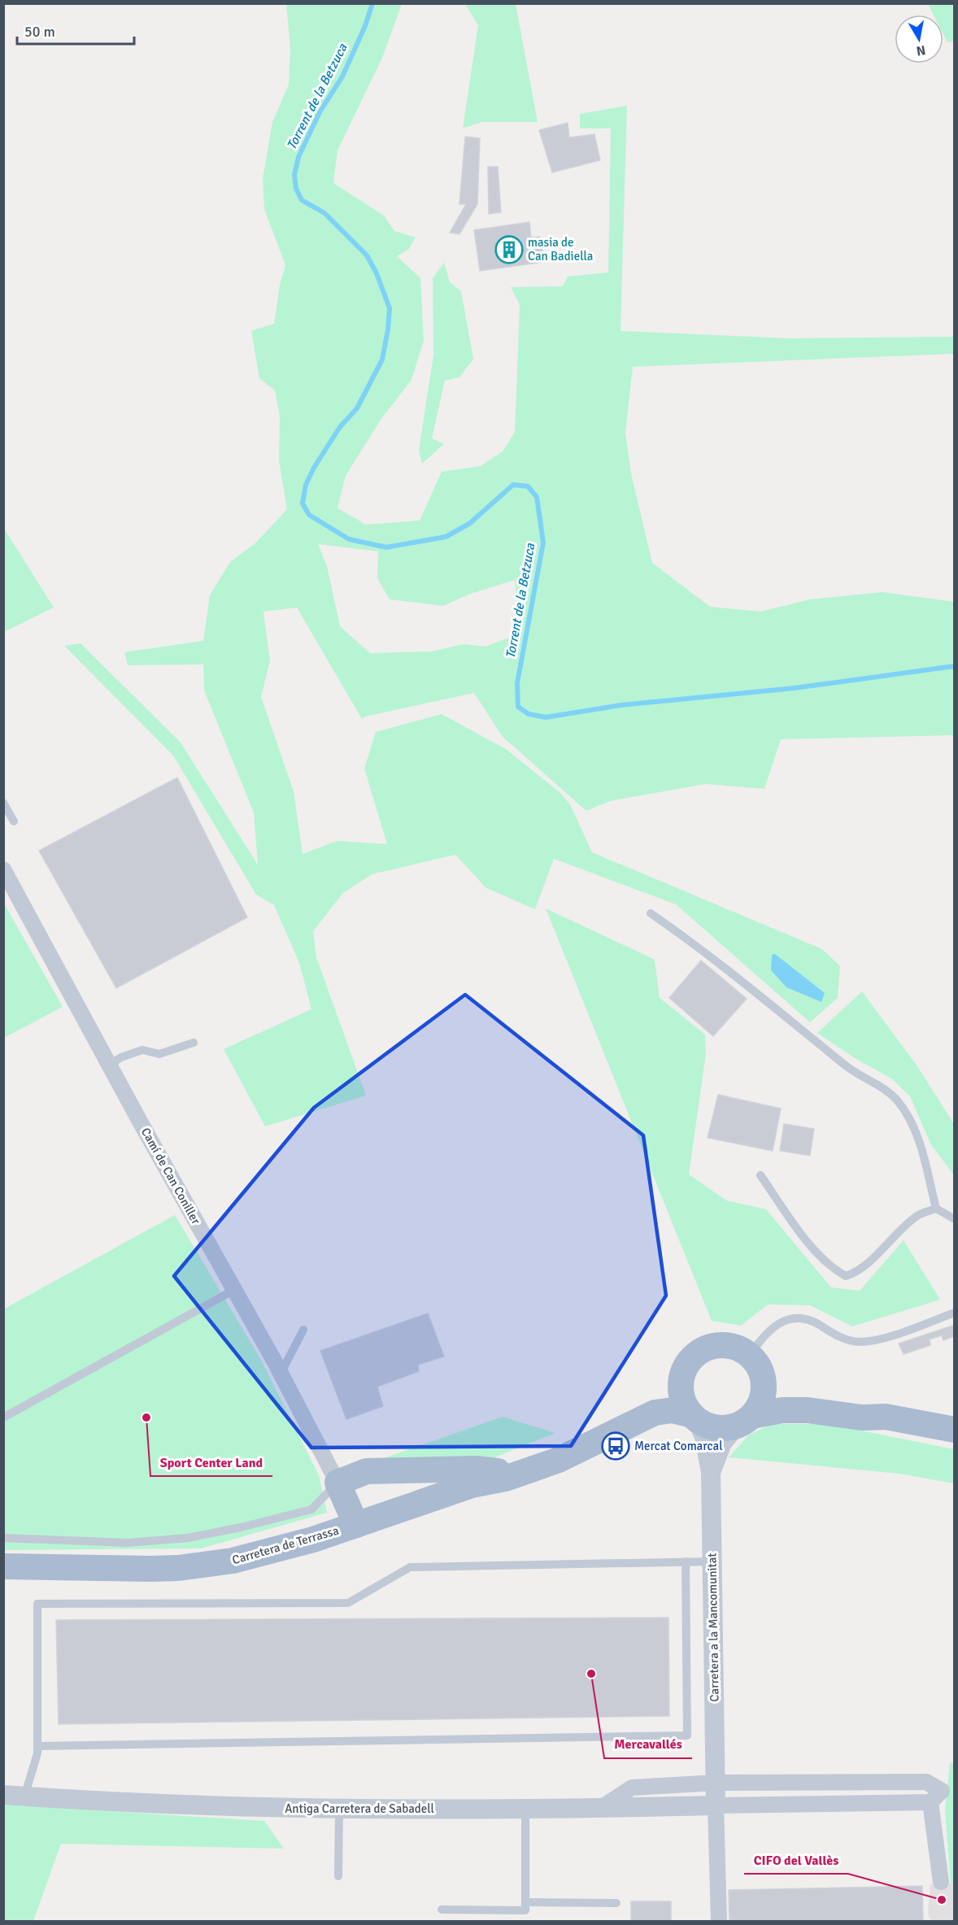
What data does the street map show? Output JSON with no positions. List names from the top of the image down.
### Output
{
  "streets": {
    "main road": ["Carretera de Terrassa"],
    "street": ["Camí de Can Coniller", "Carretera a la Mancomunitat", "Antiga Carretera de Sabadell"]
  },
  "crossings": [
    ["Carretera de Terrassa", "Carretera a la Mancomunitat"],
    ["Carretera a la Mancomunitat", "Antiga Carretera de Sabadell"]
  ],
  "water": ["Torrent de la Betzuca"],
  "places": {
    "building": ["masia de Can Badiella"],
    "other": ["Sport Center Land", "Mercavallés", "CIFO del Vallès"],
    "bus stop": ["Mercat Comarcal"]
  },
  "scale_bar": "50 m",
  "north": "bottom"
}
